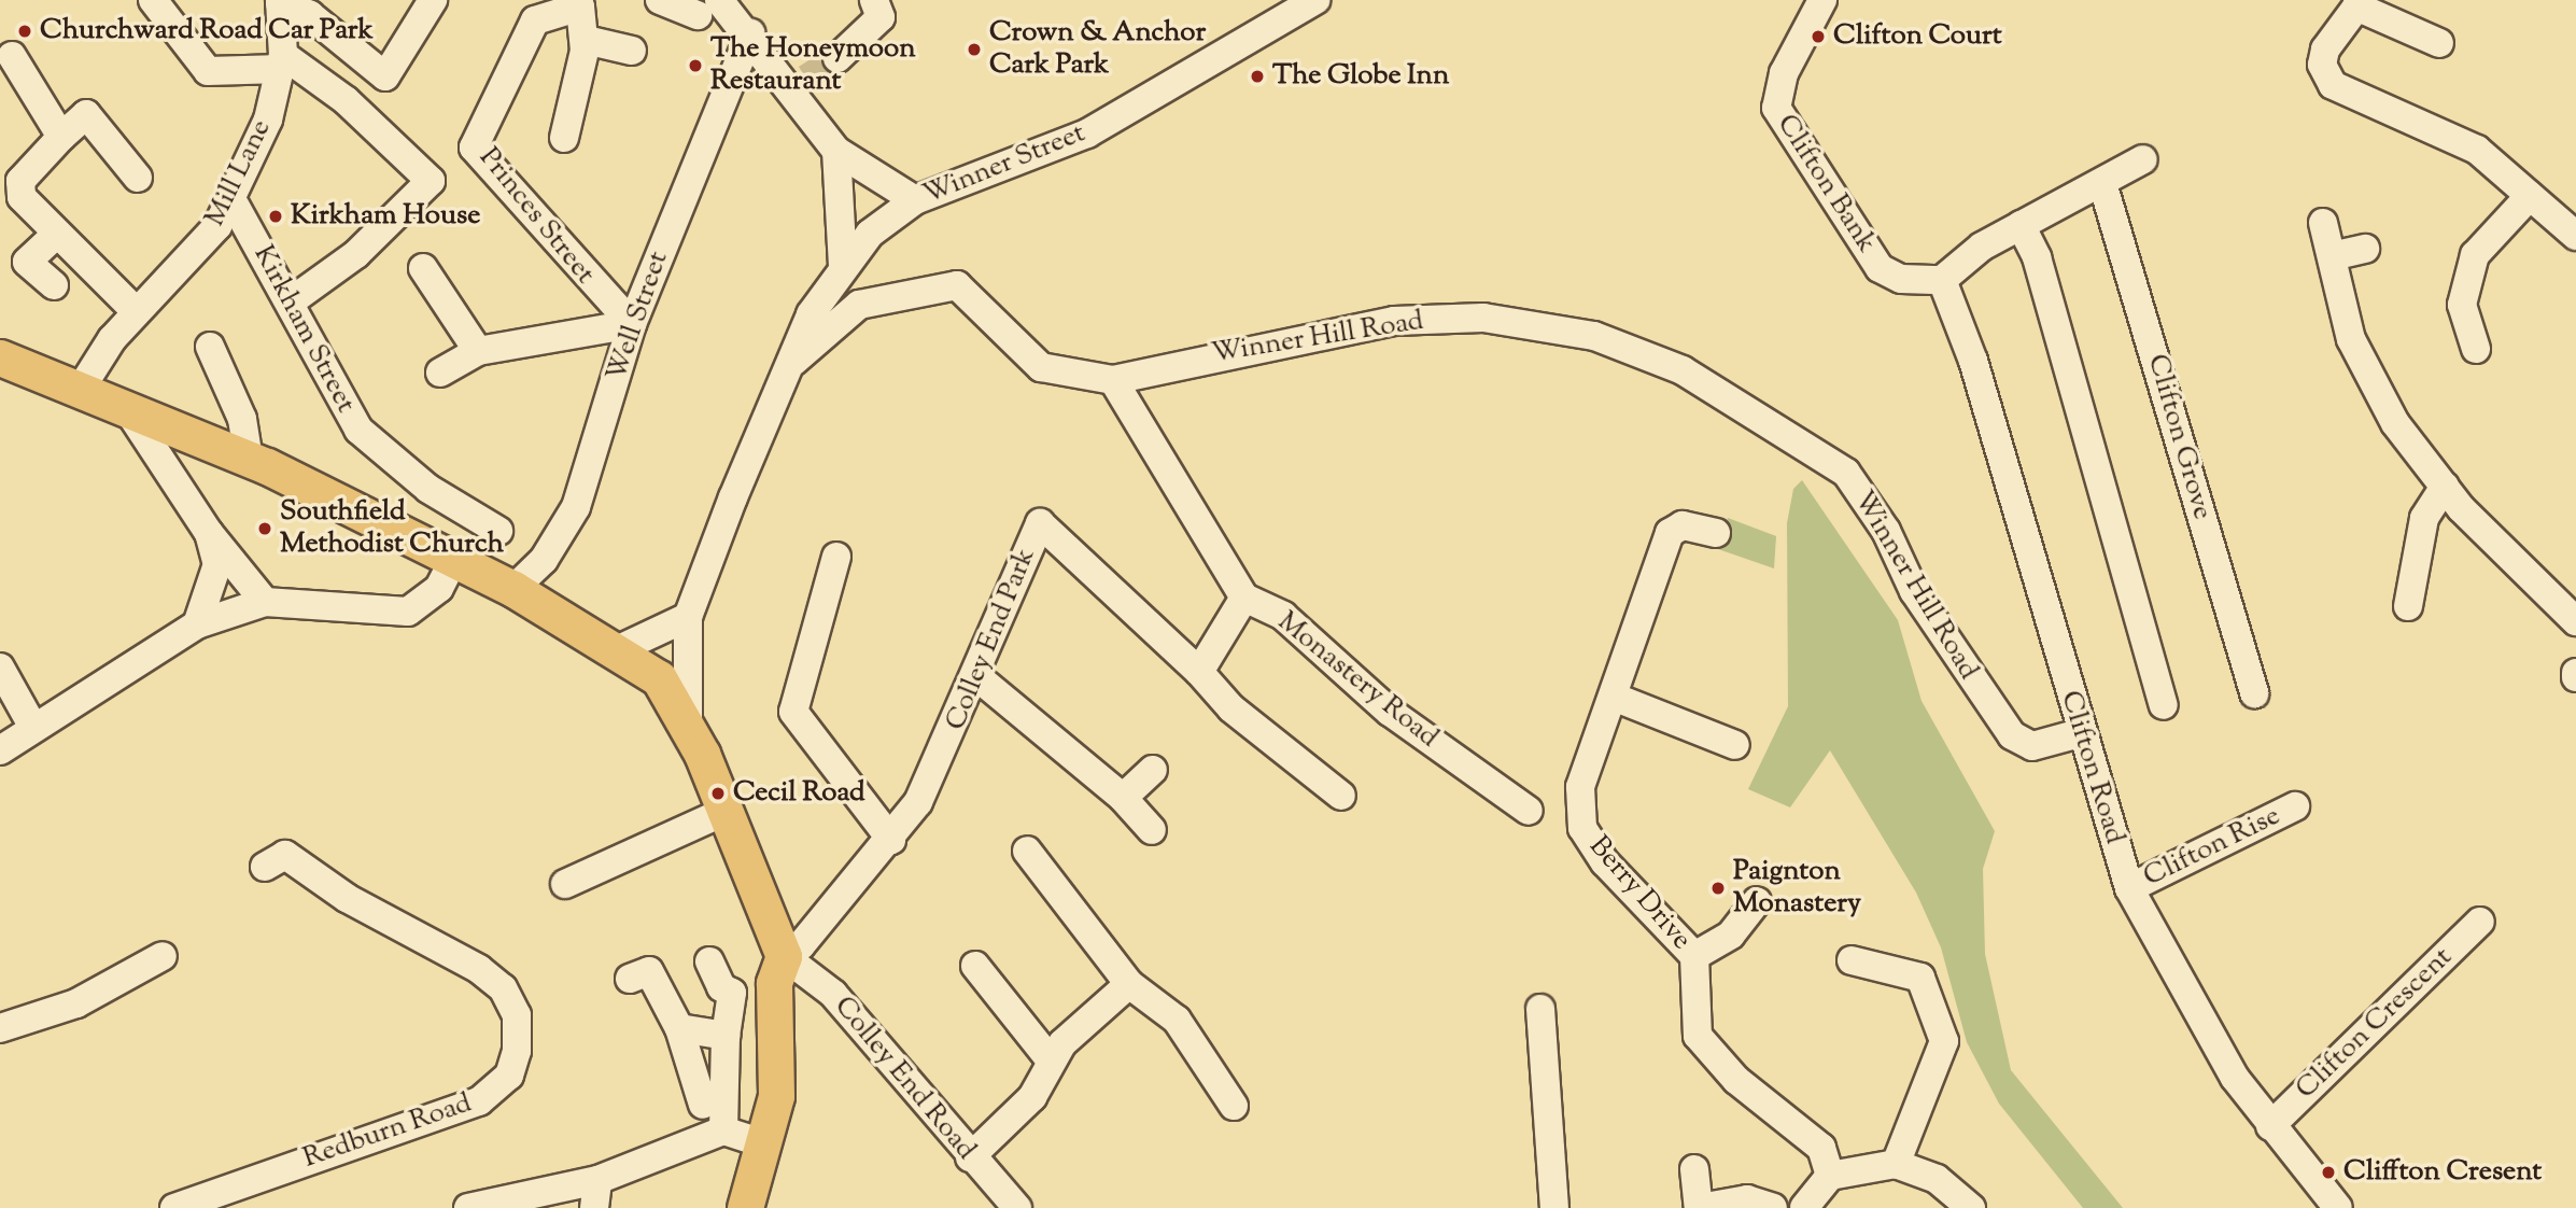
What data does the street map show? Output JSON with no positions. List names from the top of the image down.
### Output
{
  "streets": {
    "street": [
      "Winner Street",
      "Mill Lane",
      "Clifton Bank",
      "Princes Street",
      "Well Street",
      "Kirkham Street",
      "Winner Hill Road",
      "Clifton Grove",
      "Colley End Park",
      "Monastery Road",
      "Clifton Road",
      "Clifton Rise",
      "Berry Drive",
      "Clifton Crescent",
      "Colley End Road",
      "Redburn Road"
    ]
  },
  "crossings": [
    ["Winner Street", "Winner Hill Road"],
    ["Mill Lane", "Kirkham Street"],
    ["Clifton Bank", "Clifton Road"],
    ["Princes Street", "Well Street"],
    ["Winner Hill Road", "Monastery Road"],
    ["Winner Hill Road", "Clifton Road"],
    ["Colley End Park", "Colley End Road"],
    ["Clifton Road", "Clifton Rise"],
    ["Clifton Road", "Clifton Crescent"]
  ],
  "places": [
    "Churchward Road Car Park",
    "Clifton Court",
    "Crown & Anchor Cark Park",
    "The Honeymoon Restaurant",
    "The Globe Inn",
    "Kirkham House",
    "Southfield Methodist Church",
    "Cecil Road",
    "Paignton Monastery",
    "Cliffton Cresent"
  ]
}
